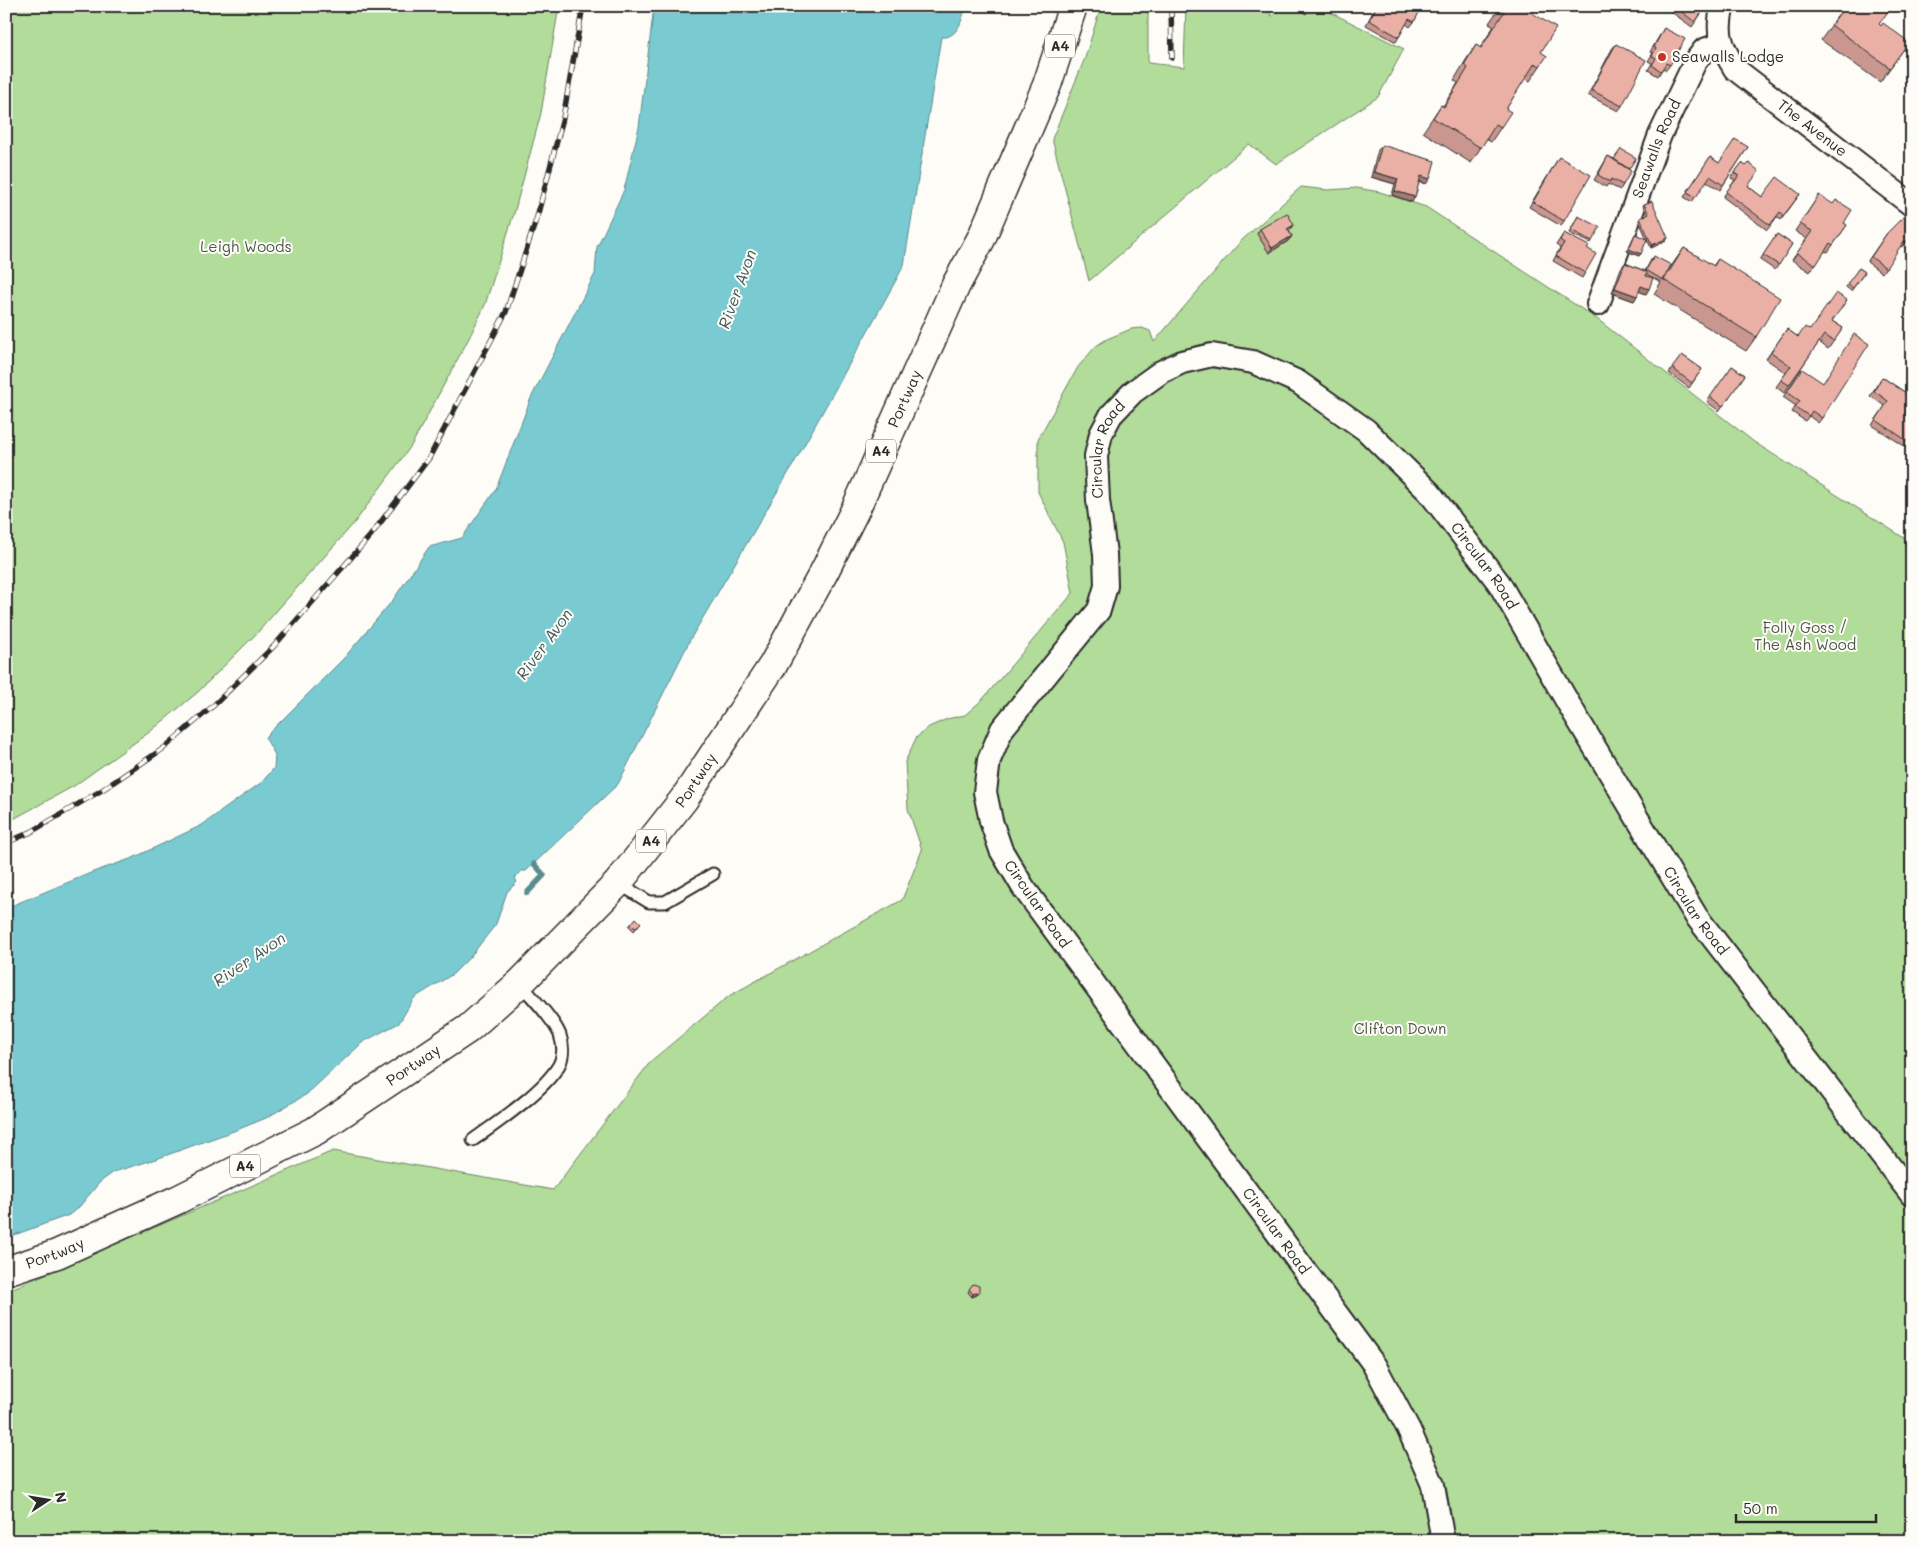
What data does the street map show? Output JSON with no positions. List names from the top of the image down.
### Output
{
  "streets": {
    "highway": ["A4", "Portway"],
    "street": ["The Avenue", "Seawalls Road", "Circular Road"]
  },
  "crossings": [
    ["The Avenue", "Seawalls Road"]
  ],
  "water": ["River Avon"],
  "parks": ["Leigh Woods", "Folly Goss / The Ash Wood", "Clifton Down"],
  "places": ["Seawalls Lodge"],
  "scale_bar": "50 m",
  "north": "right"
}
